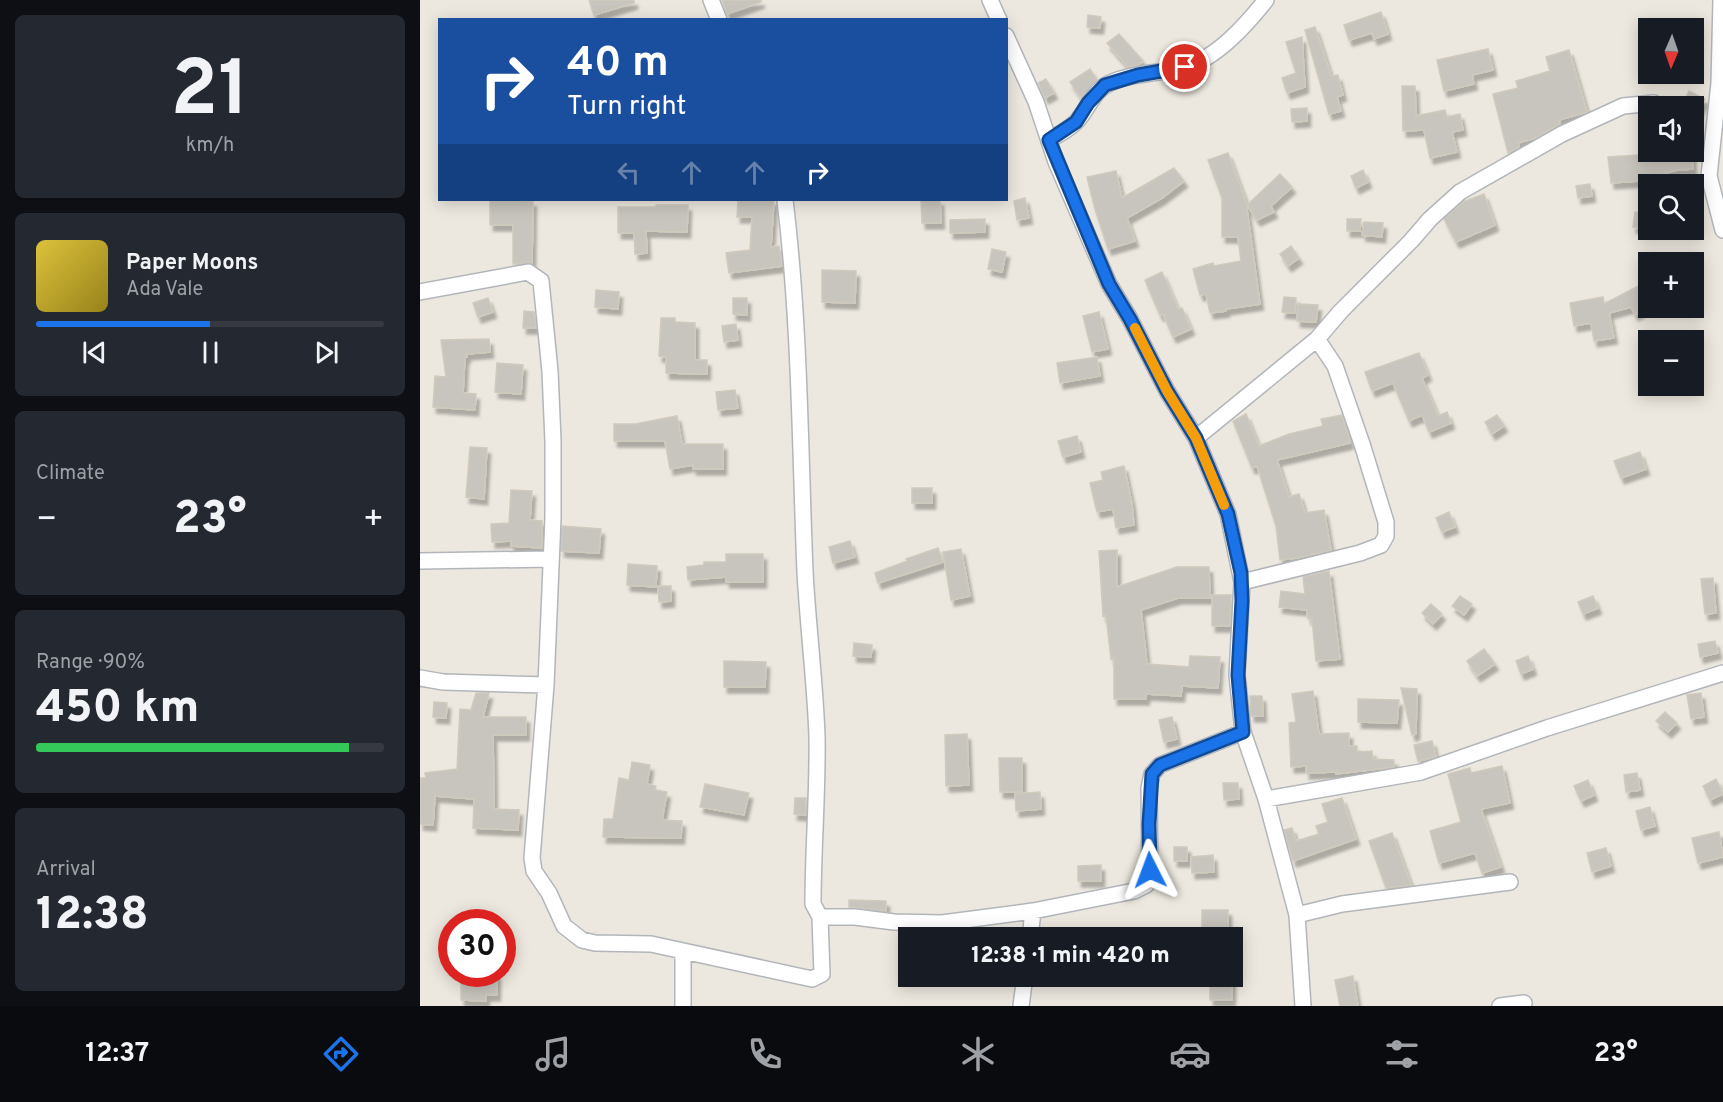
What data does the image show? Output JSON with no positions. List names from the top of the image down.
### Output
{
  "north": "bottom",
  "page": {
    "tile": [
      ["21", "km/h"],
      "Climate",
      ["Range · 90%", "450 km"],
      ["Arrival", "12:38"]
    ],
    "map_buttons": ["+", "−"],
    "turn": ["40 m", "Turn right"],
    "song": ["Paper Moons", "Ada Vale"],
    "heat": ["−", "23°", "+"],
    "limit": "30",
    "trip": "12:38 · 1 min · 420 m",
    "tabs": ["12:37", "23°"]
  }
}
